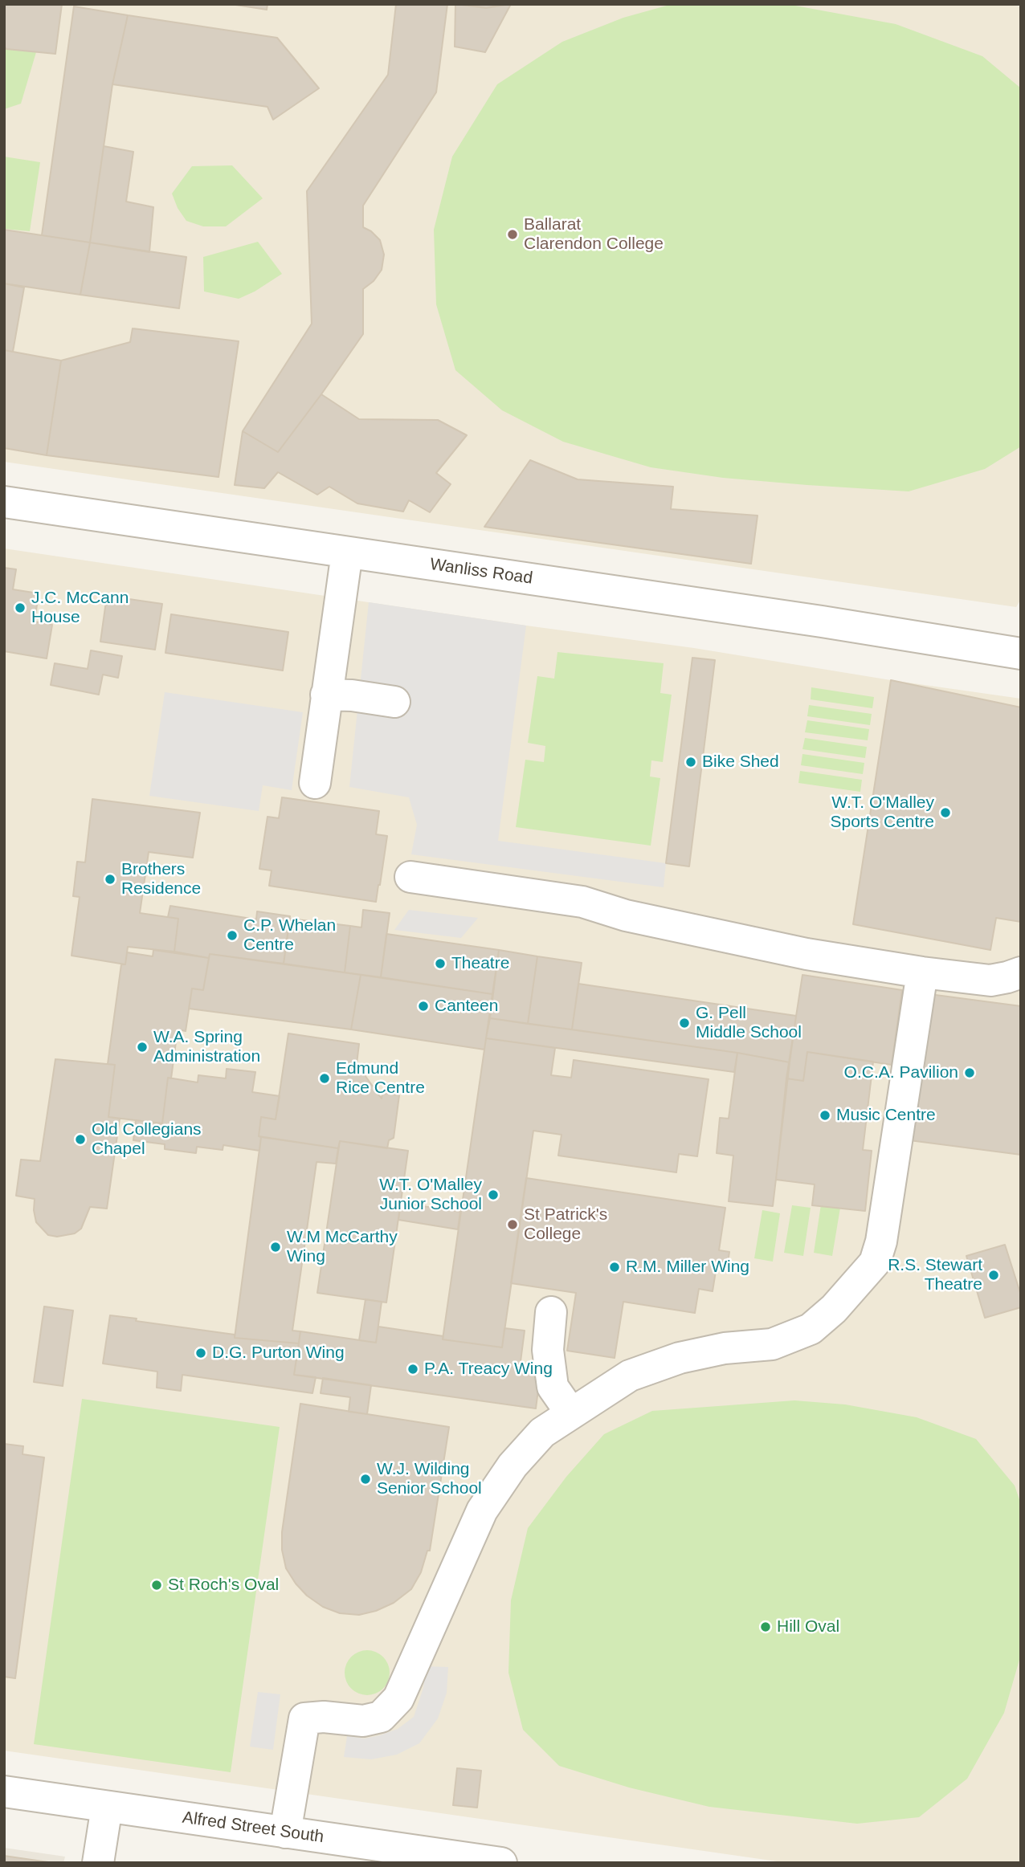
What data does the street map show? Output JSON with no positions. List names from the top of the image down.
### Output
{
  "streets": {
    "street": ["Wanliss Road", "Alfred Street South"]
  },
  "places": [
    "Ballarat Clarendon College",
    "J.C. McCann House",
    "Bike Shed",
    "W.T. O'Malley Sports Centre",
    "Brothers Residence",
    "C.P. Whelan Centre",
    "Theatre",
    "Canteen",
    "G. Pell Middle School",
    "W.A. Spring Administration",
    "O.C.A. Pavilion",
    "Edmund Rice Centre",
    "Music Centre",
    "Old Collegians Chapel",
    "W.T. O'Malley Junior School",
    "St Patrick's College",
    "W.M McCarthy Wing",
    "R.M. Miller Wing",
    "R.S. Stewart Theatre",
    "D.G. Purton Wing",
    "P.A. Treacy Wing",
    "W.J. Wilding Senior School",
    "St Roch's Oval",
    "Hill Oval"
  ]
}
